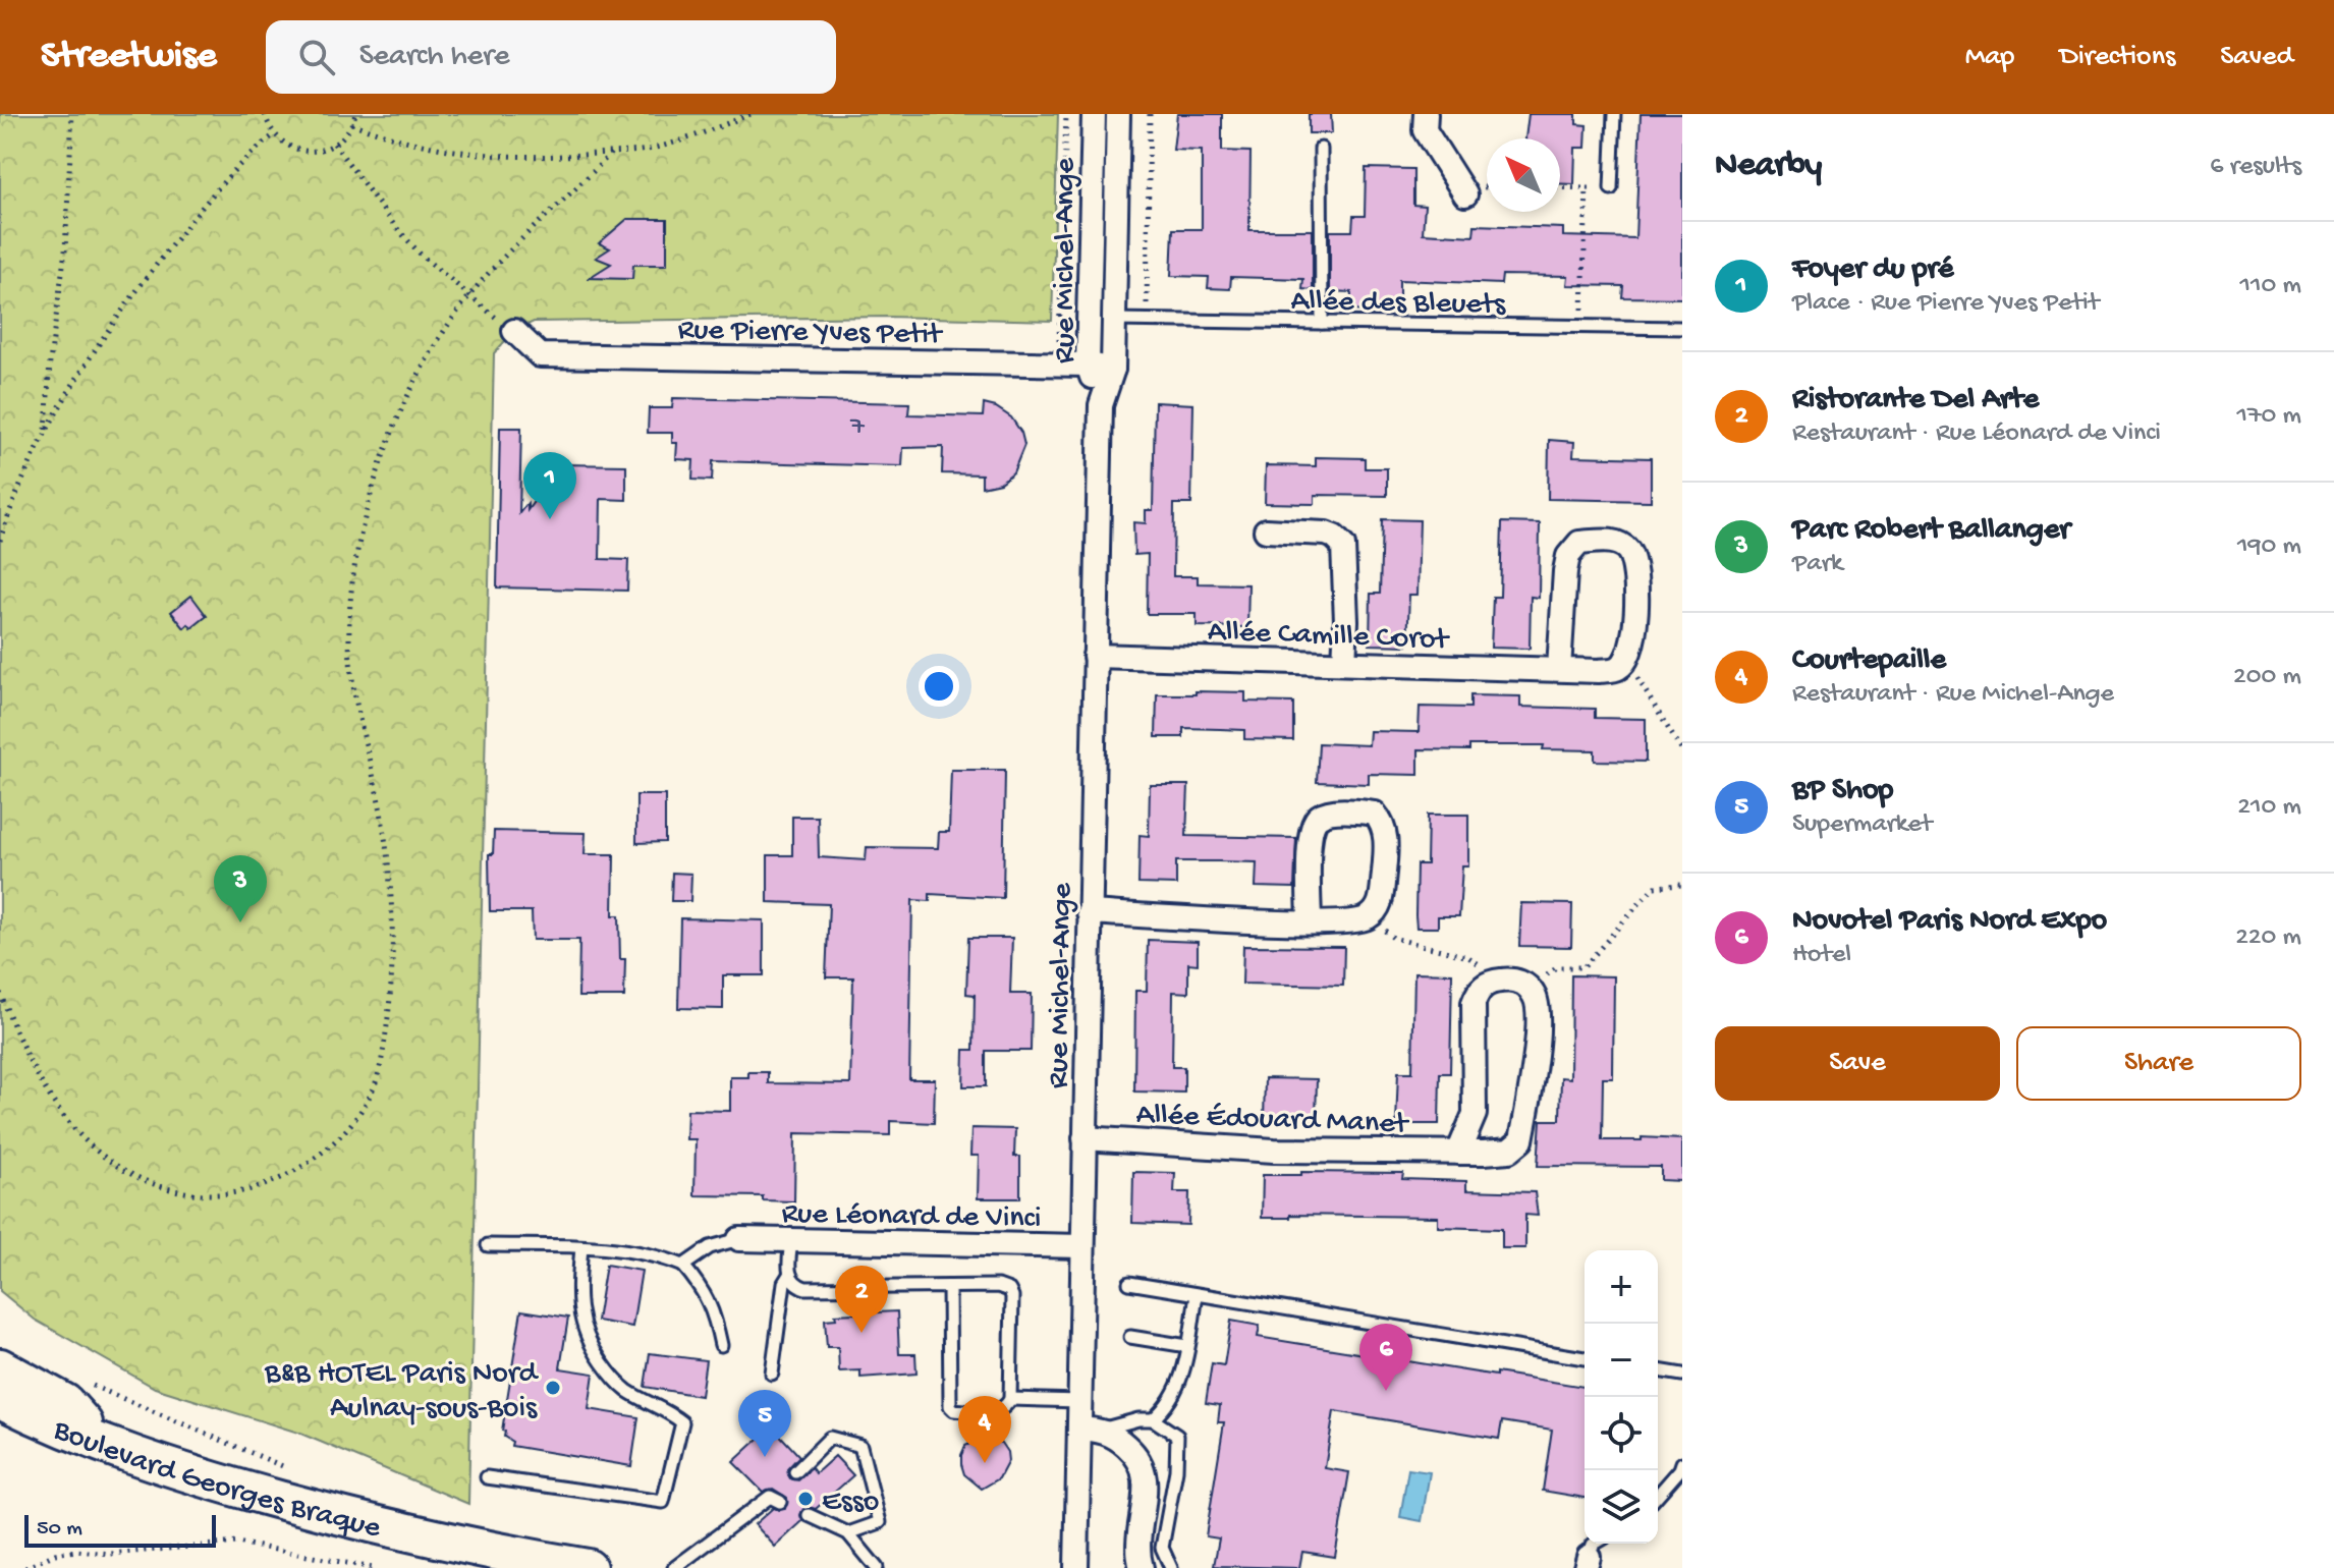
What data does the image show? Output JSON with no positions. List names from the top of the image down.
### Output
{
  "streets": {
    "main road": ["Boulevard Georges Braque"],
    "street": [
      "Rue Michel-Ange",
      "Rue Pierre Yves Petit",
      "Allée Camille Corot",
      "Allée Édouard Manet",
      "Rue Léonard de Vinci"
    ],
    "lane": ["Allée des Bleuets"]
  },
  "crossings": [
    ["Rue Michel-Ange", "Allée des Bleuets"],
    ["Rue Michel-Ange", "Rue Pierre Yves Petit"],
    ["Rue Michel-Ange", "Allée Camille Corot"],
    ["Rue Michel-Ange", "Allée Édouard Manet"],
    ["Rue Michel-Ange", "Rue Léonard de Vinci"]
  ],
  "places": ["B&B HOTEL Paris Nord Aulnay-sous-Bois", "Esso"],
  "house_numbers": ["7"],
  "scale_bar": "50 m",
  "north": "top left",
  "page": {
    "header": "Streetwise",
    "search": "Search here",
    "nav": ["Map", "Directions", "Saved"],
    "heading": ["Nearby", "6 results"],
    "list": [
      {
        "mark": "1",
        "name": "Foyer du pré",
        "note": "Place · Rue Pierre Yves Petit",
        "value": "110 m"
      },
      {
        "mark": "2",
        "name": "Ristorante Del Arte",
        "note": "Restaurant · Rue Léonard de Vinci",
        "value": "170 m"
      },
      {
        "mark": "3",
        "name": "Parc Robert Ballanger",
        "note": "Park",
        "value": "190 m"
      },
      {
        "mark": "4",
        "name": "Courtepaille",
        "note": "Restaurant · Rue Michel-Ange",
        "value": "200 m"
      },
      {
        "mark": "5",
        "name": "BP Shop",
        "note": "Supermarket",
        "value": "210 m"
      },
      {
        "mark": "6",
        "name": "Novotel Paris Nord Expo",
        "note": "Hotel",
        "value": "220 m"
      }
    ],
    "pins": [
      "1",
      "3",
      "2",
      "6",
      "5",
      "4"
    ],
    "buttons": ["Save", "Share"],
    "map_buttons": ["+", "−"],
    "scale": "50 m"
  }
}
